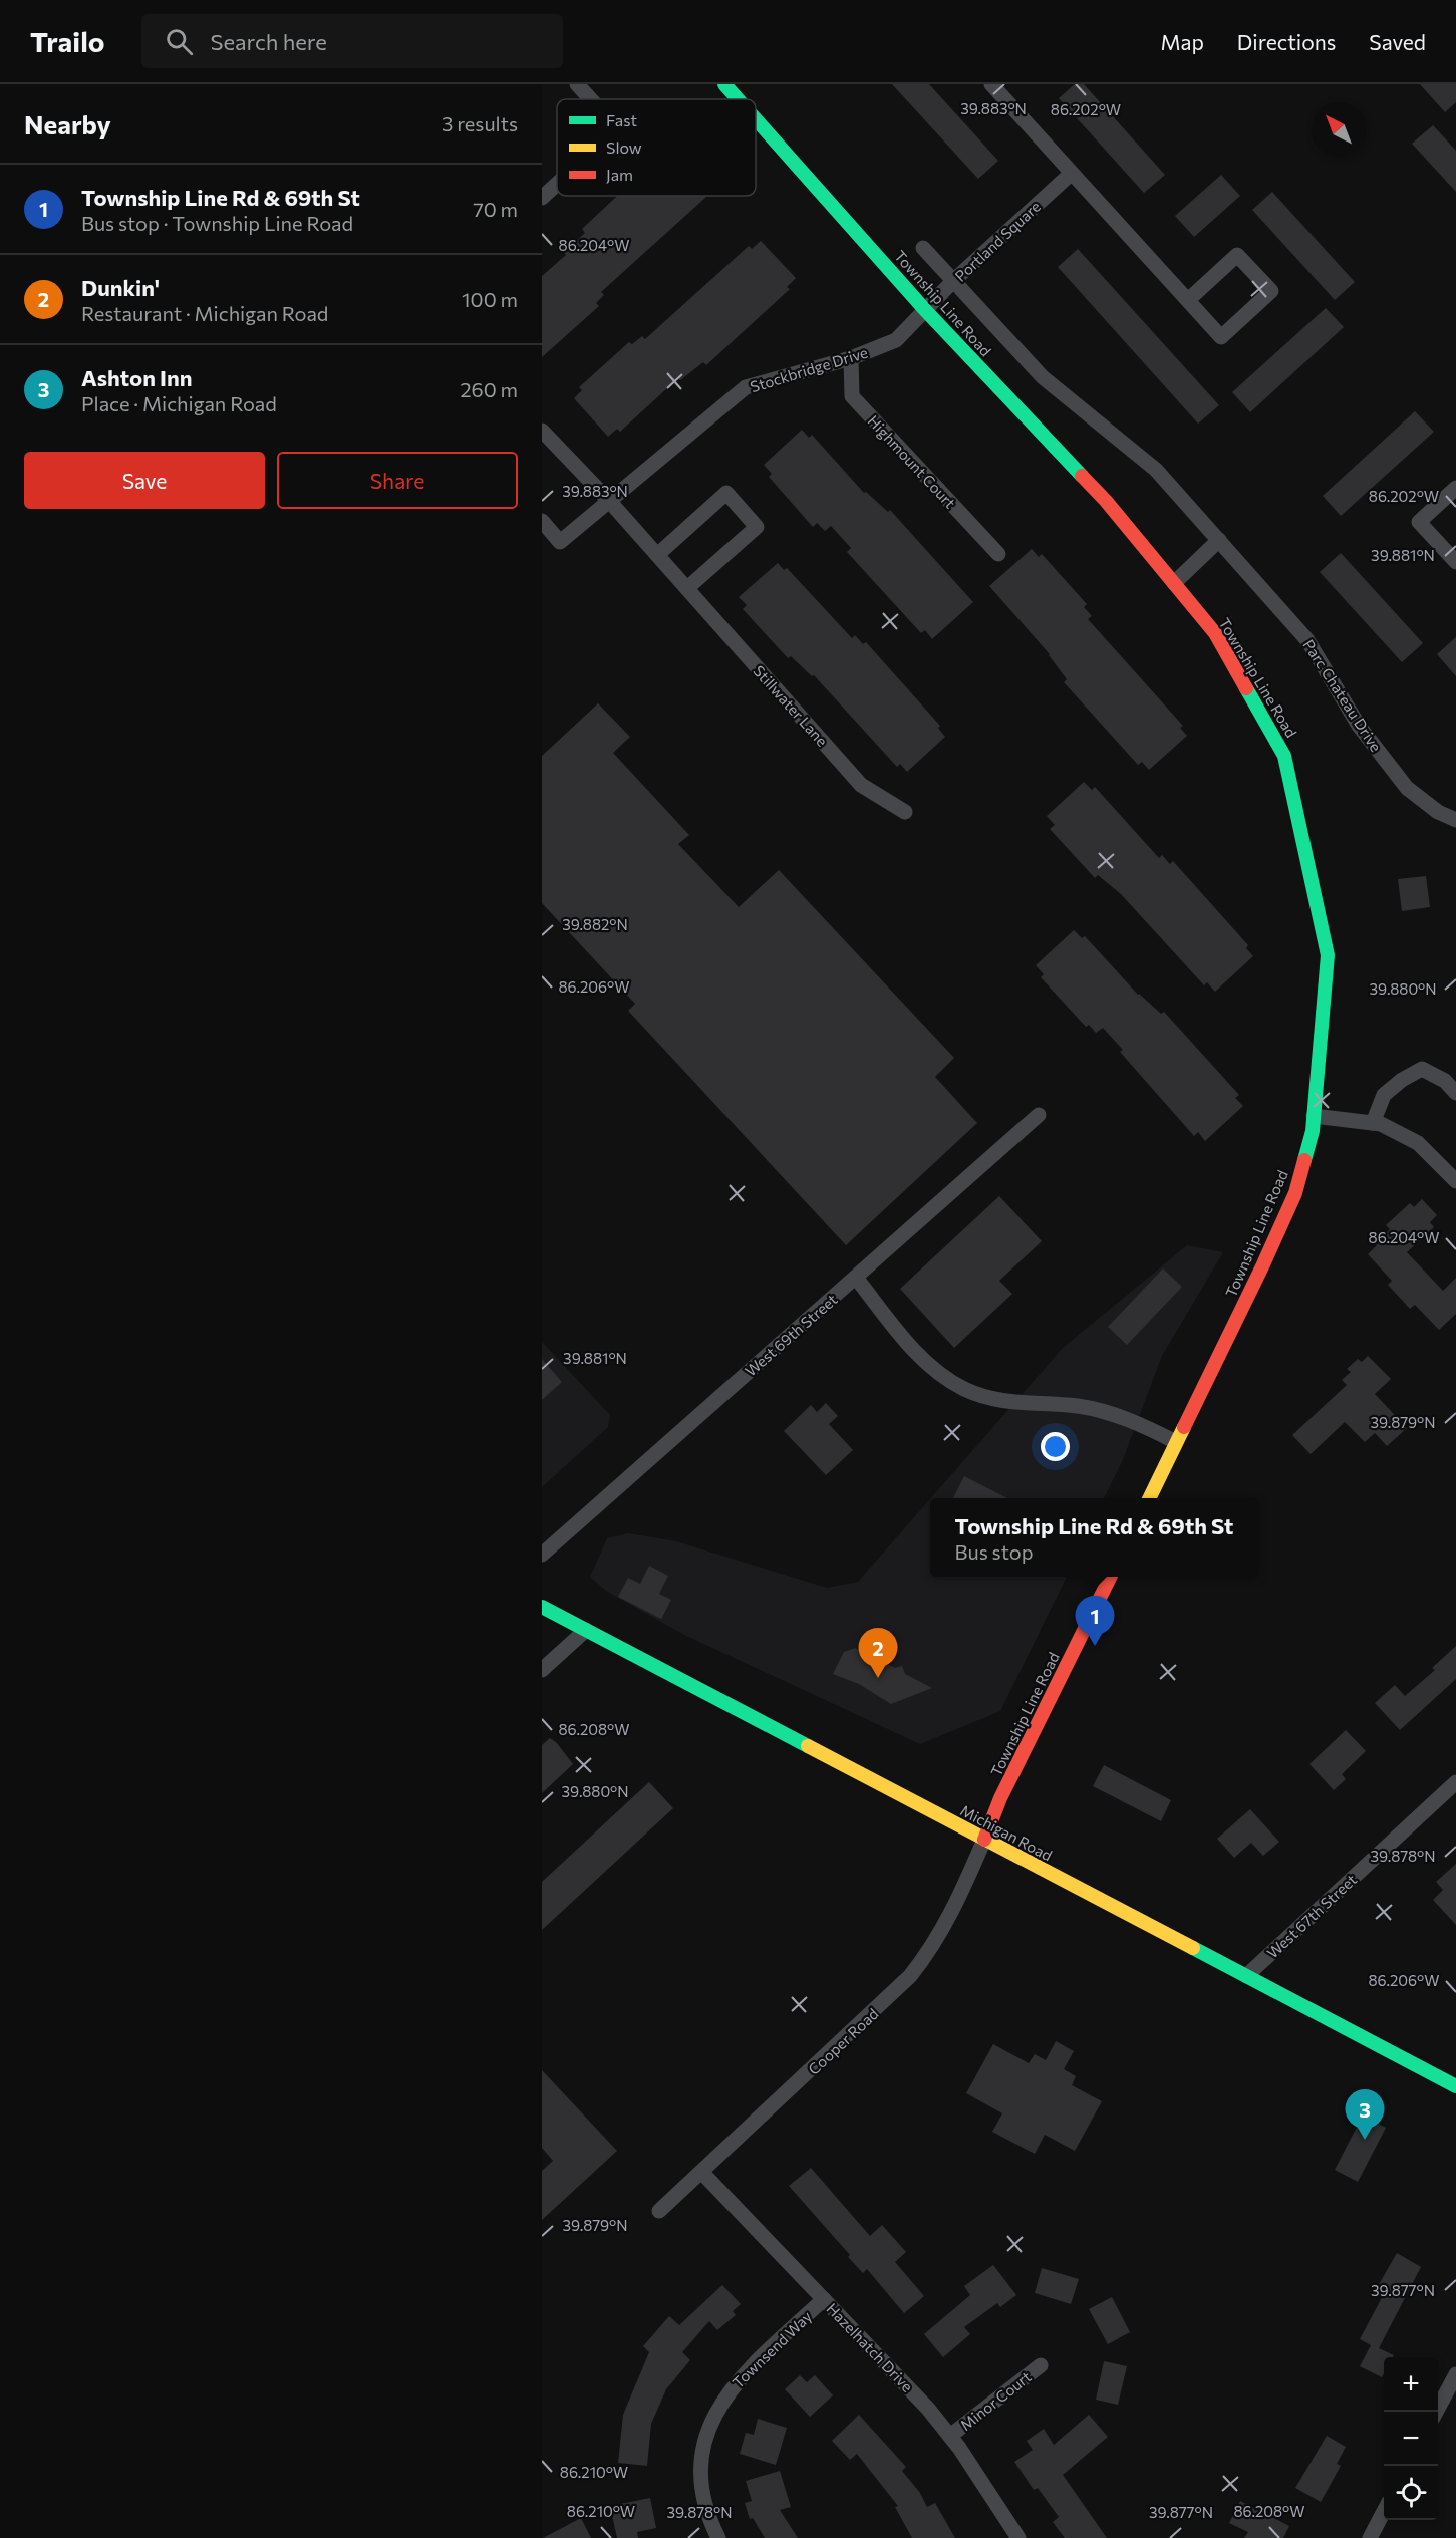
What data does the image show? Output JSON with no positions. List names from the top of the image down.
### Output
{
  "streets": {
    "main road": ["Township Line Road", "Michigan Road"],
    "street": [
      "Portland Square",
      "Stockbridge Drive",
      "Highmount Court",
      "Parc Chateau Drive",
      "Stillwater Lane",
      "West 69th Street",
      "West 67th Street",
      "Cooper Road",
      "Hazelhatch Drive",
      "Townsend Way",
      "Minor Court"
    ]
  },
  "crossings": [
    ["Portland Square", "Township Line Road"],
    ["Portland Square", "Stockbridge Drive"],
    ["Portland Square", "Parc Chateau Drive"],
    ["Township Line Road", "Stockbridge Drive"],
    ["Township Line Road", "Michigan Road"],
    ["Township Line Road", "Cooper Road"],
    ["Stockbridge Drive", "Highmount Court"],
    ["Stockbridge Drive", "Stillwater Lane"],
    ["Michigan Road", "West 67th Street"],
    ["Michigan Road", "Cooper Road"],
    ["Cooper Road", "Hazelhatch Drive"],
    ["Hazelhatch Drive", "Townsend Way"],
    ["Hazelhatch Drive", "Minor Court"]
  ],
  "legend": ["Fast", "Slow", "Jam"],
  "north": "top left",
  "page": {
    "header": "Trailo",
    "search": "Search here",
    "nav": ["Map", "Directions", "Saved"],
    "heading": ["Nearby", "3 results"],
    "list": [
      {
        "mark": "1",
        "name": "Township Line Rd & 69th St",
        "note": "Bus stop · Township Line Road",
        "value": "70 m"
      },
      {
        "mark": "2",
        "name": "Dunkin'",
        "note": "Restaurant · Michigan Road",
        "value": "100 m"
      },
      {
        "mark": "3",
        "name": "Ashton Inn",
        "note": "Place · Michigan Road",
        "value": "260 m"
      }
    ],
    "buttons": ["Save", "Share"],
    "popup": ["Township Line Rd & 69th St", "Bus stop"],
    "pins": ["1", "2", "3"],
    "map_buttons": ["+", "−"]
  },
  "coordinates": [
    "39.883°N",
    "86.202°W",
    "86.204°W",
    "39.881°N",
    "39.882°N",
    "86.206°W",
    "39.880°N",
    "39.879°N",
    "86.208°W",
    "39.878°N",
    "39.877°N",
    "86.210°W"
  ]
}
